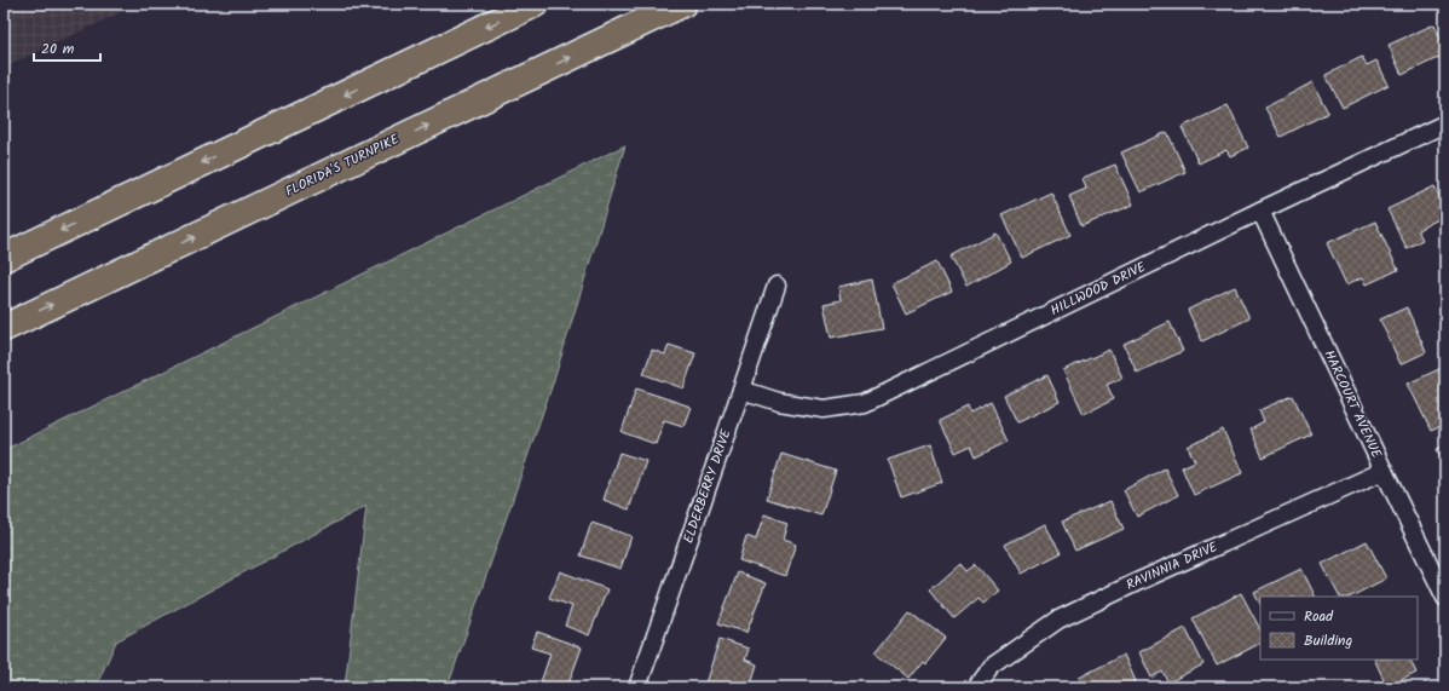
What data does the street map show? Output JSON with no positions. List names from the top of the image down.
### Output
{
  "streets": {
    "highway": ["FLORIDA'S TURNPIKE"],
    "street": [
      "HILLWOOD DRIVE",
      "HARCOURT AVENUE",
      "ELDERBERRY DRIVE",
      "RAVINNIA DRIVE"
    ]
  },
  "crossings": [
    ["HILLWOOD DRIVE", "HARCOURT AVENUE"],
    ["HILLWOOD DRIVE", "ELDERBERRY DRIVE"],
    ["HARCOURT AVENUE", "RAVINNIA DRIVE"]
  ],
  "legend": ["Road", "Building"],
  "scale_bar": "20 m"
}
